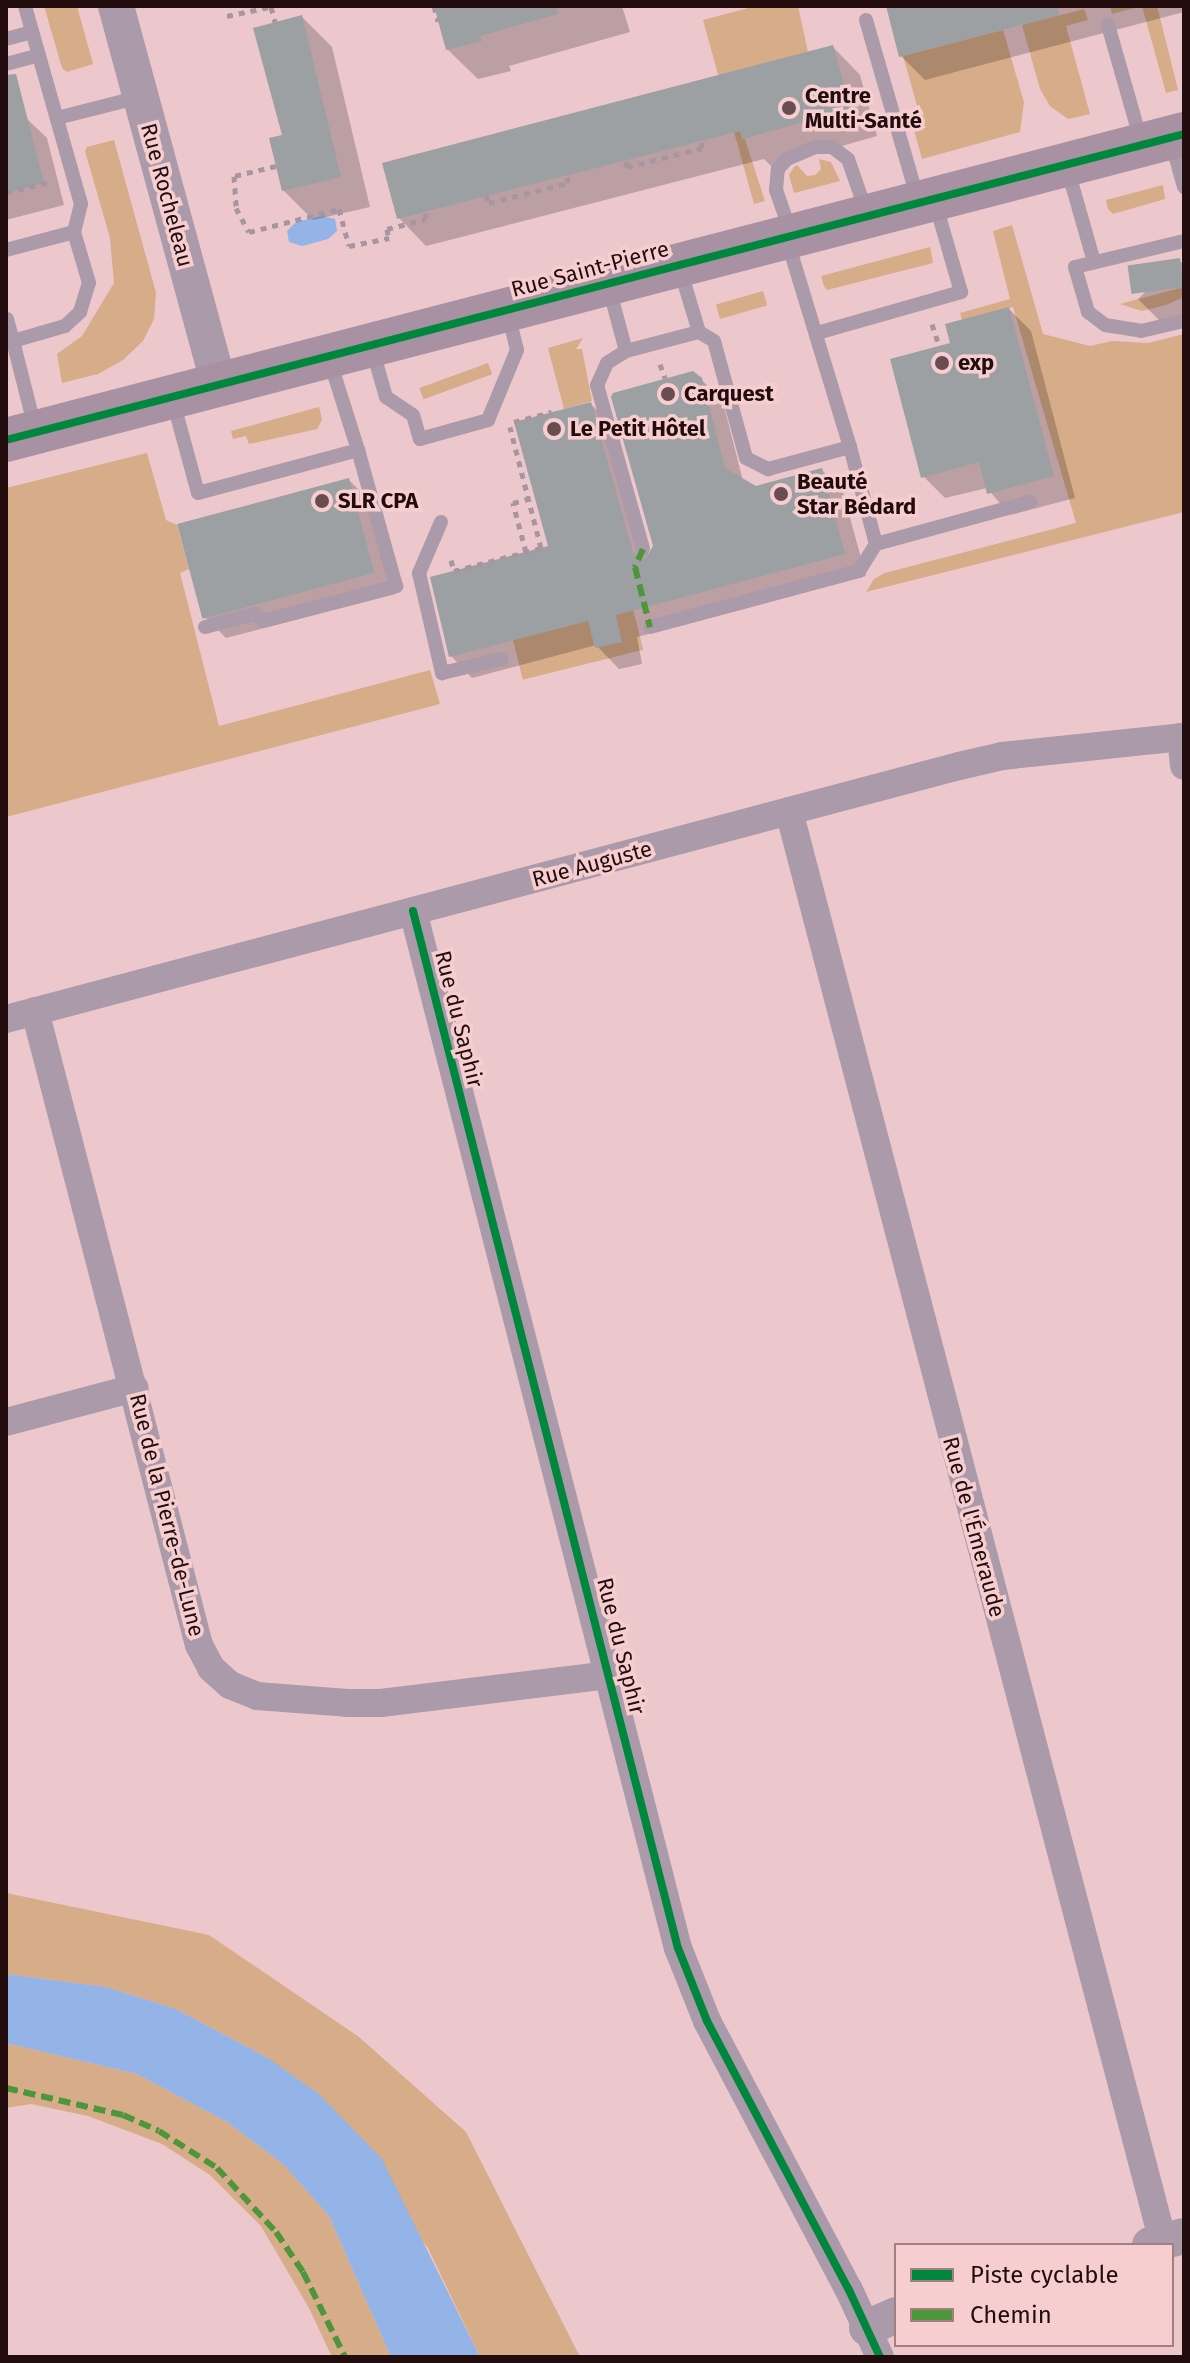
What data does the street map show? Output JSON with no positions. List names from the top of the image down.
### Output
{
  "streets": {
    "main road": ["Rue Saint-Pierre"],
    "street": [
      "Rue Rocheleau",
      "Rue Auguste",
      "Rue du Saphir",
      "Rue de la Pierre-de-Lune",
      "Rue de l'Émeraude"
    ]
  },
  "crossings": [
    ["Rue Rocheleau", "Rue Saint-Pierre"],
    ["Rue Auguste", "Rue du Saphir"],
    ["Rue Auguste", "Rue de la Pierre-de-Lune"],
    ["Rue Auguste", "Rue de l'Émeraude"],
    ["Rue du Saphir", "Rue de la Pierre-de-Lune"]
  ],
  "places": [
    "Centre Multi-Santé",
    "exp",
    "Carquest",
    "Le Petit Hôtel",
    "Beauté Star Bédard",
    "SLR CPA"
  ],
  "legend": ["Piste cyclable", "Chemin"]
}
